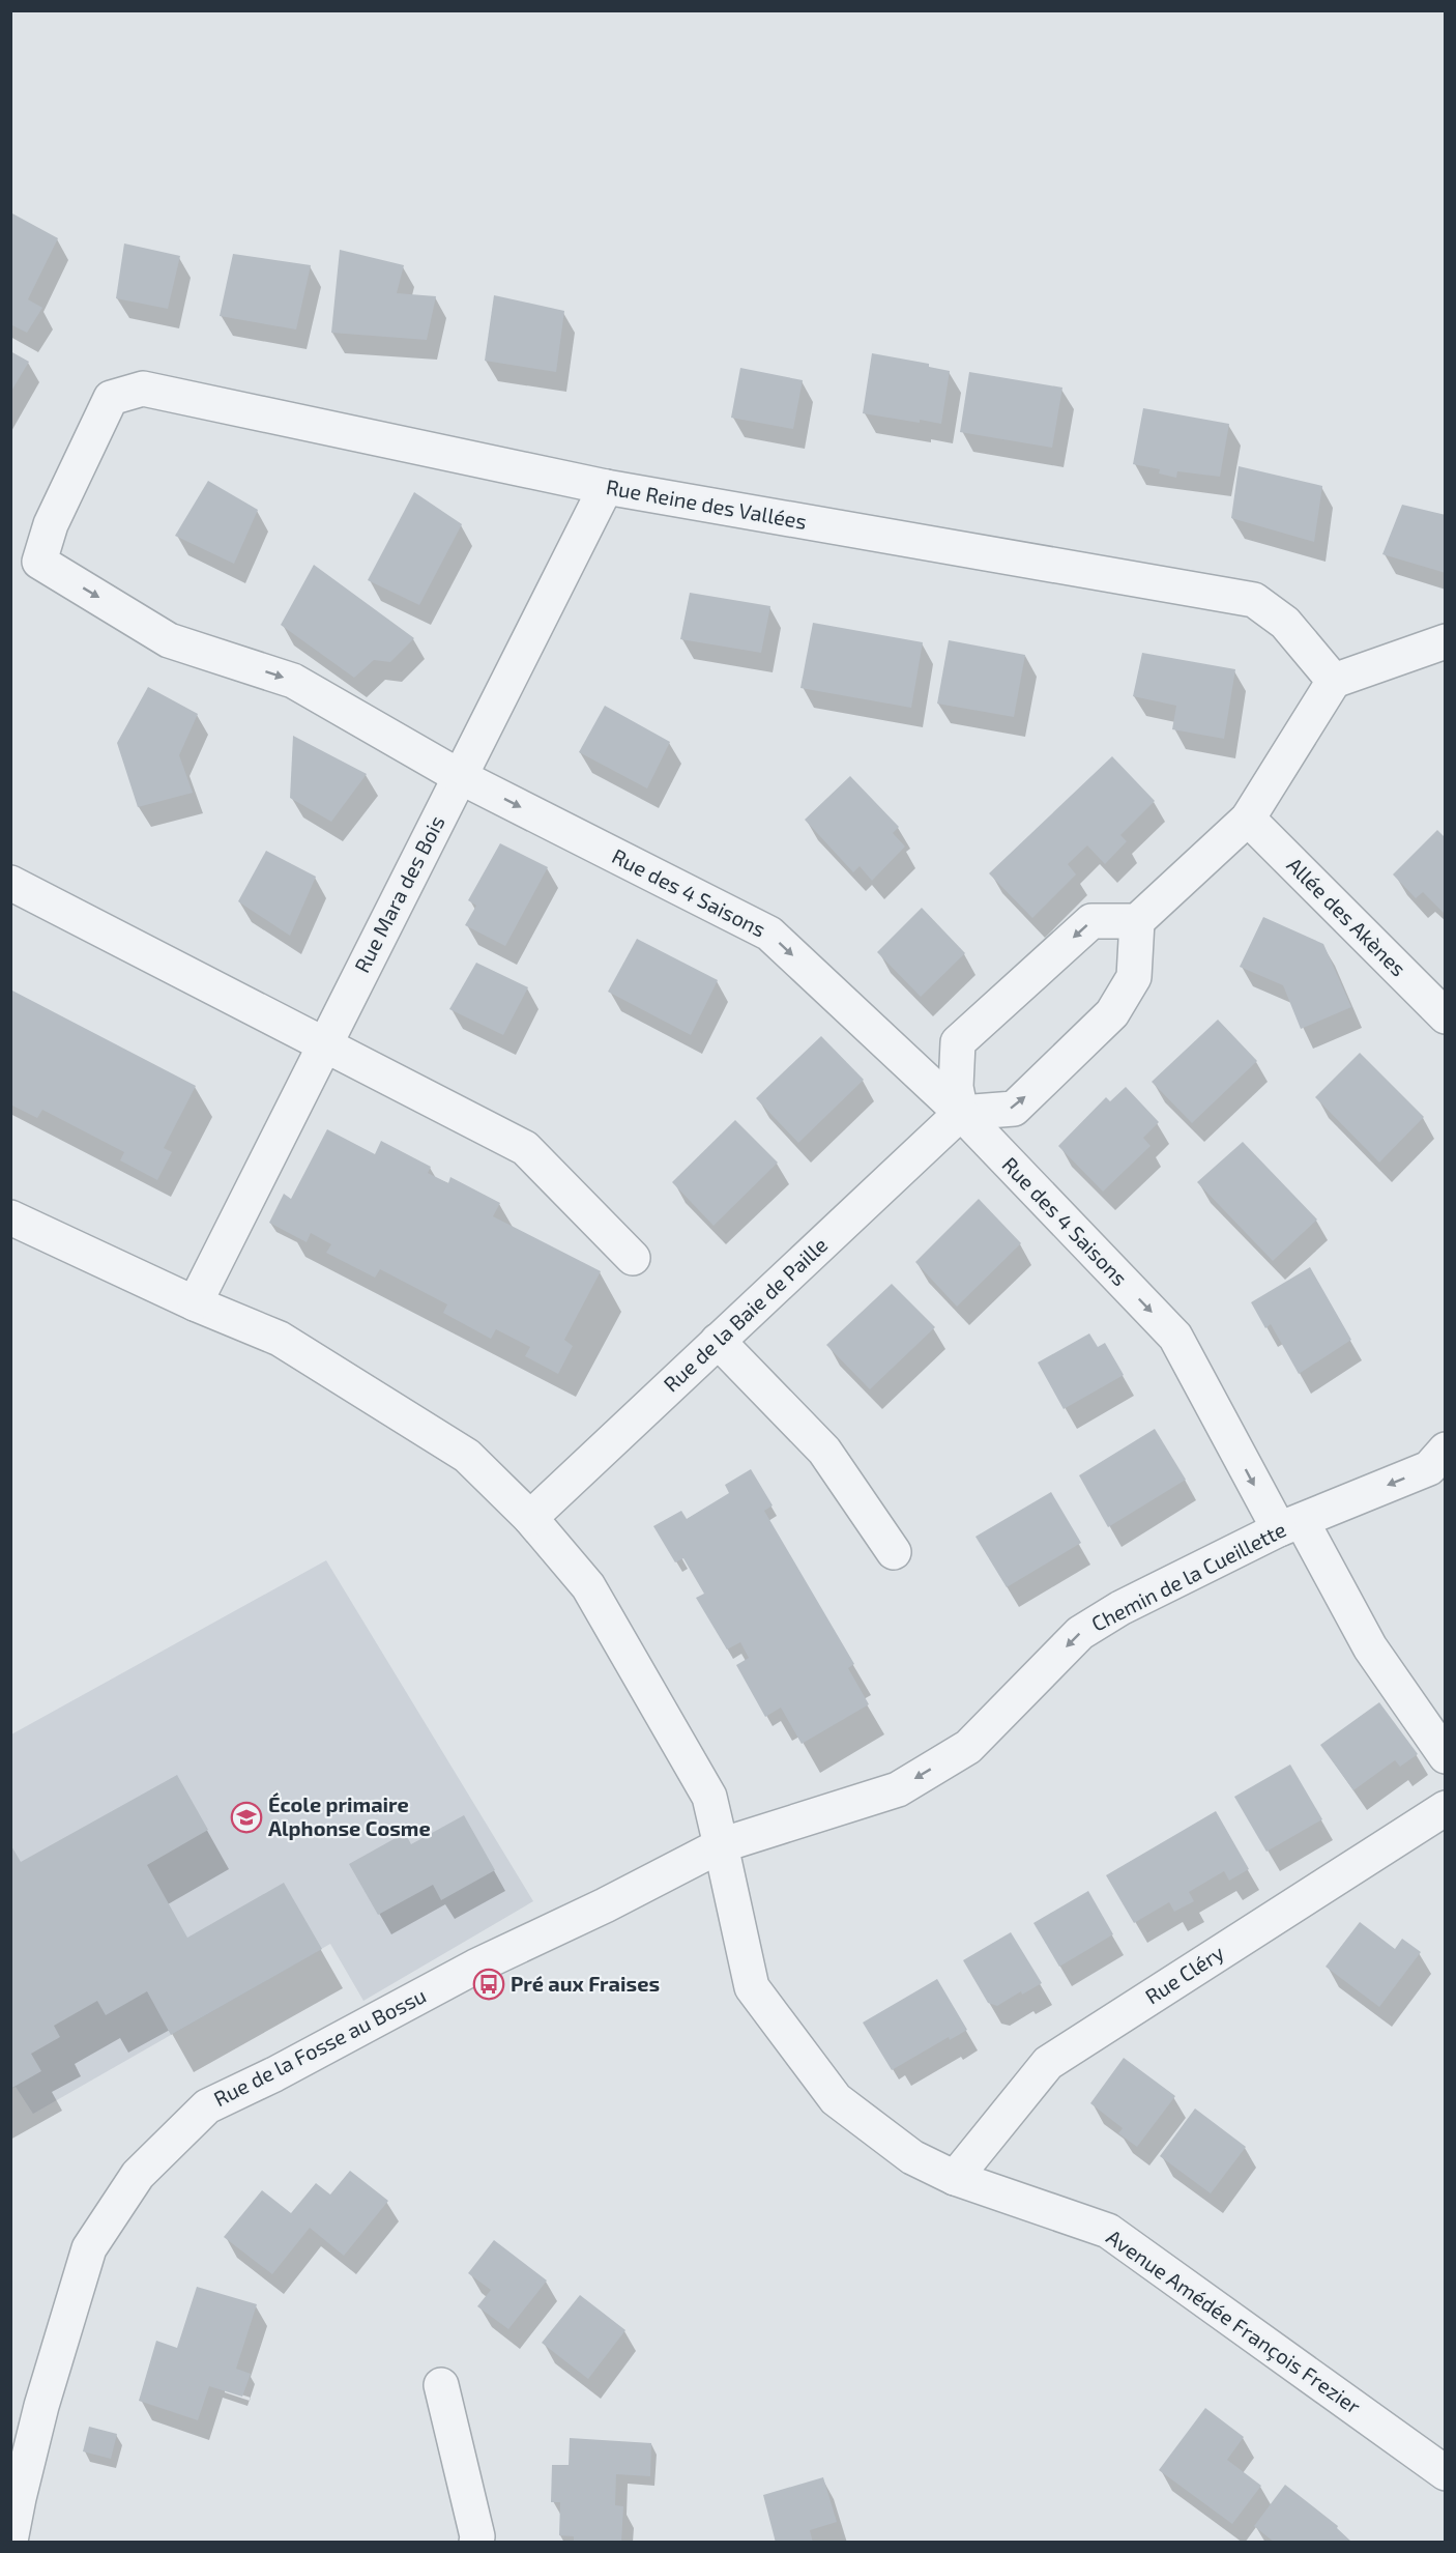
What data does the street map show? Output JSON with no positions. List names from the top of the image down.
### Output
{
  "streets": {
    "street": [
      "Rue Reine des Vallées",
      "Rue des 4 Saisons",
      "Rue Mara des Bois",
      "Allée des Akènes",
      "Rue de la Baie de Paille",
      "Chemin de la Cueillette",
      "Rue Cléry",
      "Rue de la Fosse au Bossu",
      "Avenue Amédée François Frezier"
    ]
  },
  "crossings": [
    ["Rue Reine des Vallées", "Rue des 4 Saisons"],
    ["Rue Reine des Vallées", "Rue Mara des Bois"],
    ["Rue des 4 Saisons", "Rue Mara des Bois"],
    ["Rue des 4 Saisons", "Rue de la Baie de Paille"],
    ["Rue des 4 Saisons", "Chemin de la Cueillette"],
    ["Rue Mara des Bois", "Avenue Amédée François Frezier"],
    ["Rue de la Baie de Paille", "Avenue Amédée François Frezier"],
    ["Chemin de la Cueillette", "Rue de la Fosse au Bossu"],
    ["Chemin de la Cueillette", "Avenue Amédée François Frezier"],
    ["Rue Cléry", "Avenue Amédée François Frezier"],
    ["Rue de la Fosse au Bossu", "Avenue Amédée François Frezier"]
  ],
  "one_way": ["Chemin de la Cueillette"],
  "places": {
    "school or university": ["École primaire Alphonse Cosme"],
    "bus stop": ["Pré aux Fraises"]
  }
}
